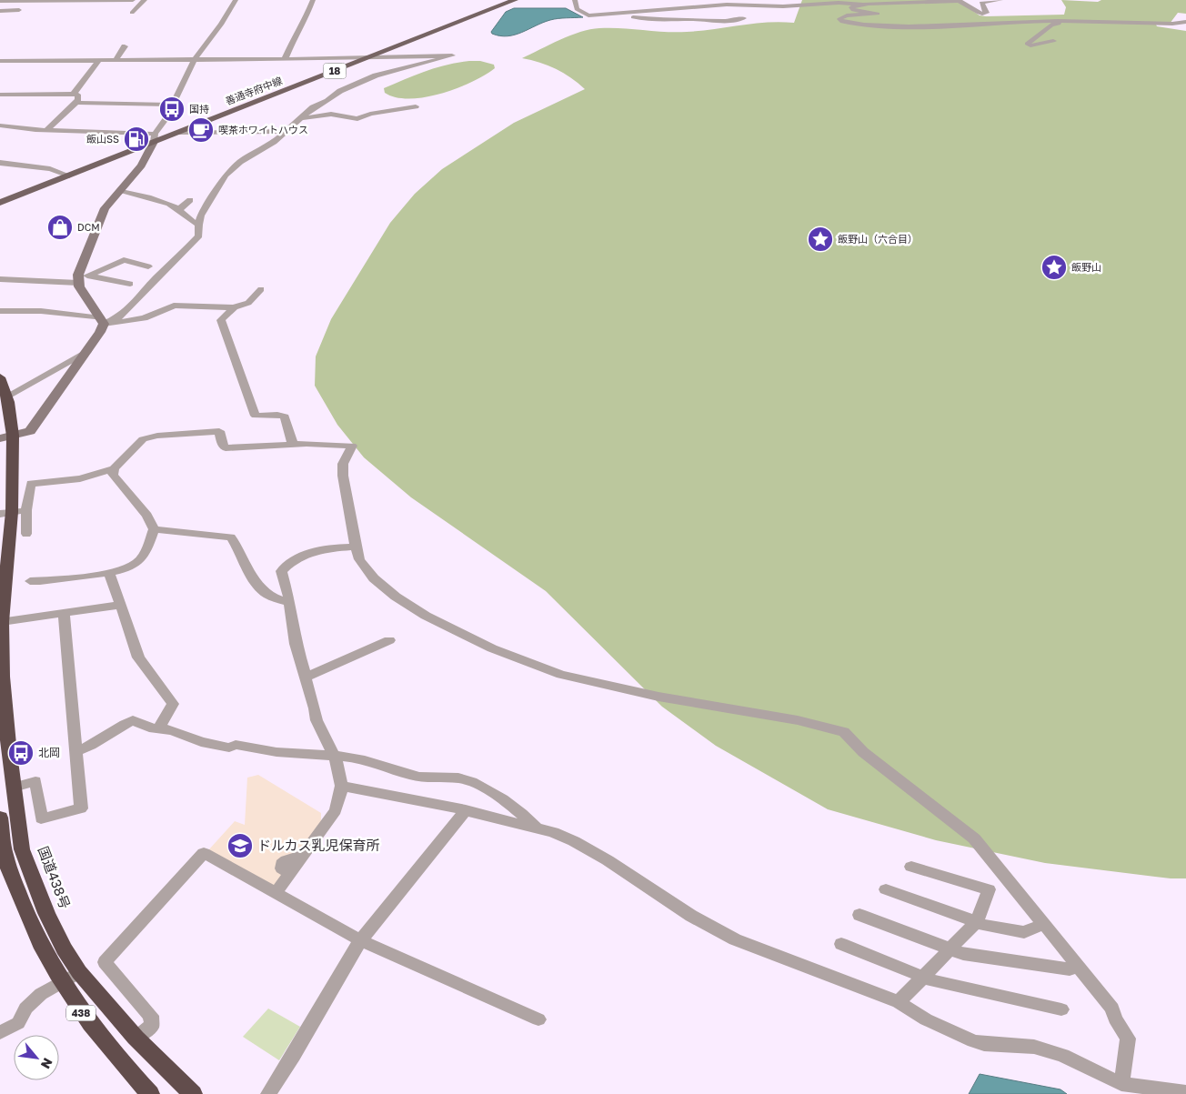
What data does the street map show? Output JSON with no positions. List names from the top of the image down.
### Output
{
  "streets": {
    "highway": ["国道438号", "438"],
    "main road": ["18", "善通寺府中線"]
  },
  "places": {
    "bus stop": ["国持", "北岡"],
    "cafe": ["喫茶ホワイトハウス"],
    "fuel station": ["飯山SS"],
    "shop": ["DCM"],
    "place": ["飯野山（六合目）", "飯野山"],
    "school or university": ["ドルカス乳児保育所"]
  },
  "north": "bottom right"
}
